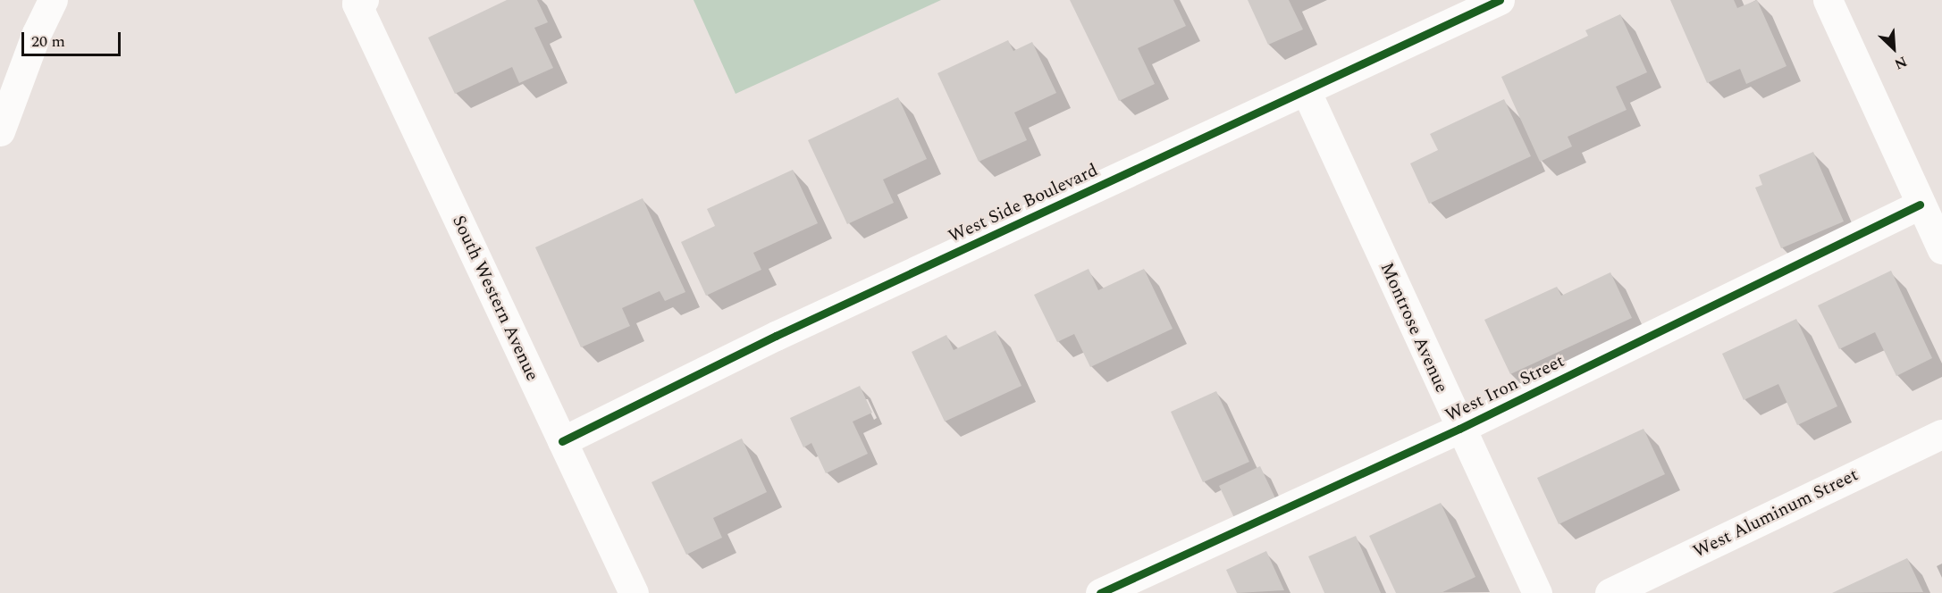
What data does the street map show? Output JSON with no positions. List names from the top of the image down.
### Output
{
  "streets": {
    "main road": [
      "West Side Boulevard",
      "South Western Avenue",
      "Montrose Avenue",
      "West Iron Street",
      "West Aluminum Street"
    ]
  },
  "crossings": [
    ["West Side Boulevard", "South Western Avenue"],
    ["West Side Boulevard", "Montrose Avenue"],
    ["Montrose Avenue", "West Iron Street"]
  ],
  "scale_bar": "20 m",
  "north": "bottom right"
}
